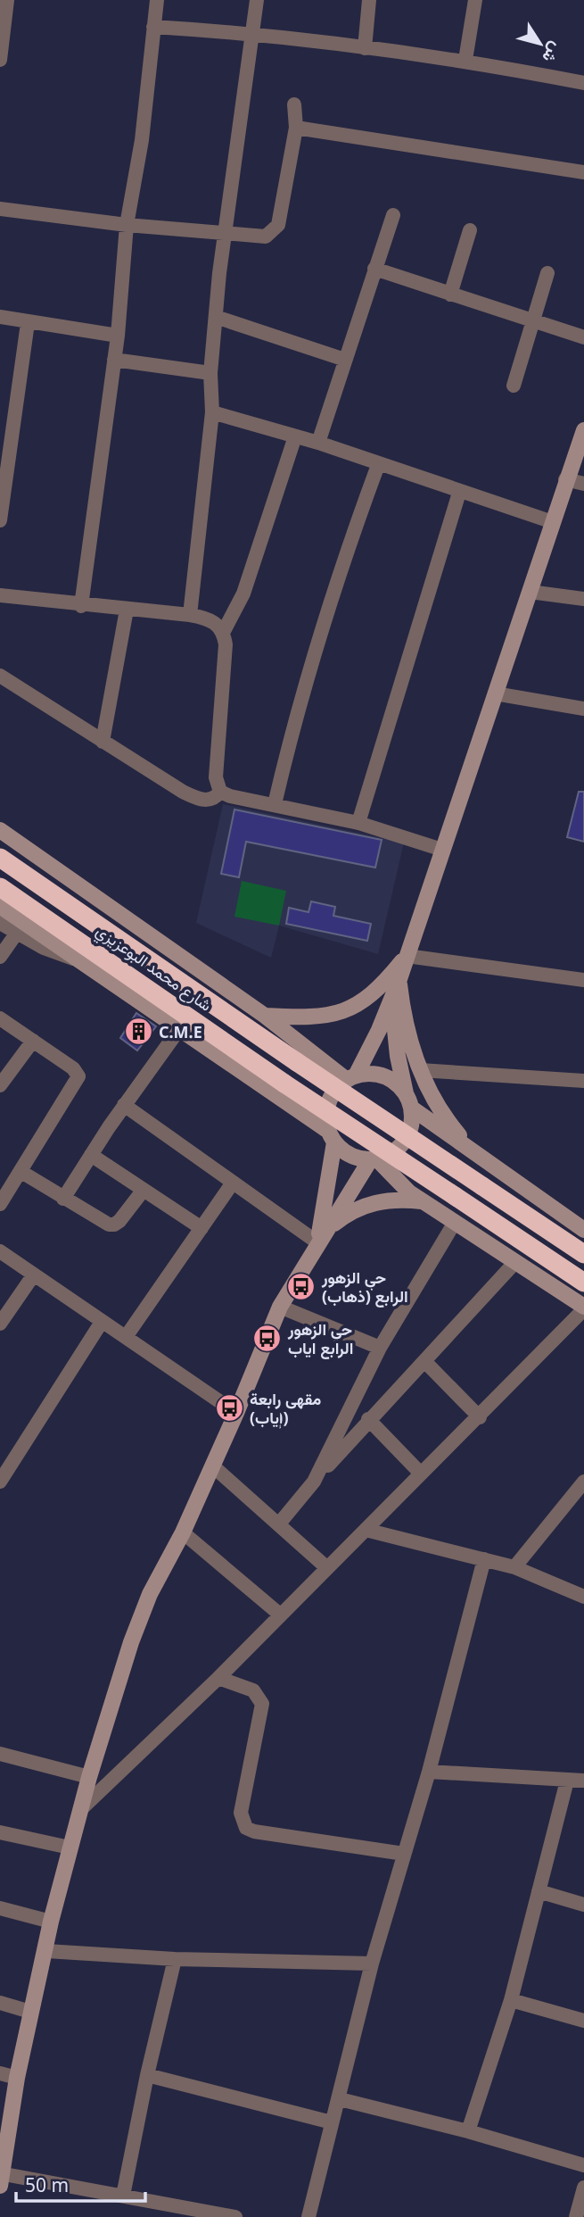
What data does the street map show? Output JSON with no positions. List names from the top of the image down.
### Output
{
  "streets": {
    "highway": ["شارع محمد البوعزيزي"]
  },
  "places": {
    "building": ["C.M.E"],
    "bus stop": ["حي الزهور الرابع (ذهاب)", "حي الزهور الرابع اياب", "مقهى رابعة (إياب)"]
  },
  "scale_bar": "50 m",
  "north": "bottom right"
}
